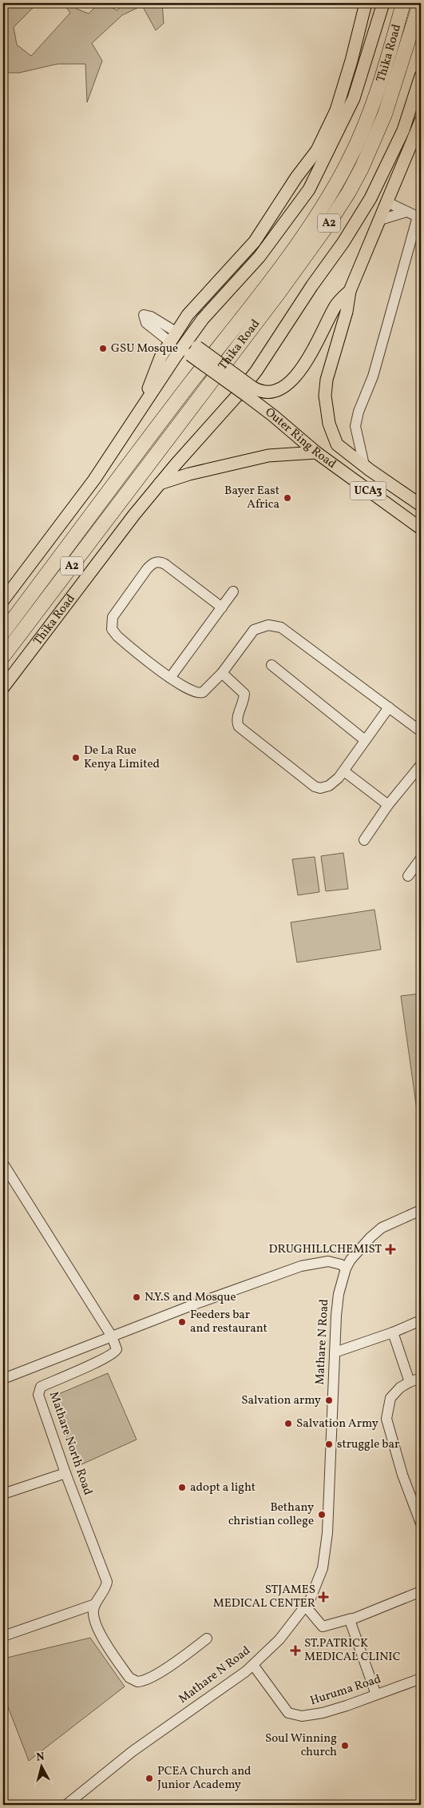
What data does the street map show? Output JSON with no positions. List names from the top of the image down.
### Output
{
  "streets": {
    "highway": ["Thika Road", "A2"],
    "main road": ["Outer Ring Road", "UCA3"],
    "street": ["Mathare N Road", "Mathare North Road", "Huruma Road"]
  },
  "crossings": [
    ["Thika Road", "Outer Ring Road"],
    ["Mathare N Road", "Huruma Road"]
  ],
  "places": {
    "other": [
      "GSU Mosque",
      "Bayer East Africa",
      "De La Rue Kenya Limited",
      "N.Y.S and Mosque",
      "Feeders bar and restaurant",
      "Salvation army",
      "Salvation Army",
      "struggle bar",
      "adopt a light",
      "Bethany christian college",
      "Soul Winning church",
      "PCEA Church and Junior Academy"
    ],
    "health": ["DRUGHILLCHEMIST", "STJAMES MEDICAL CENTER", "ST.PATRICK MEDICAL CLINIC"]
  },
  "north": "top"
}
